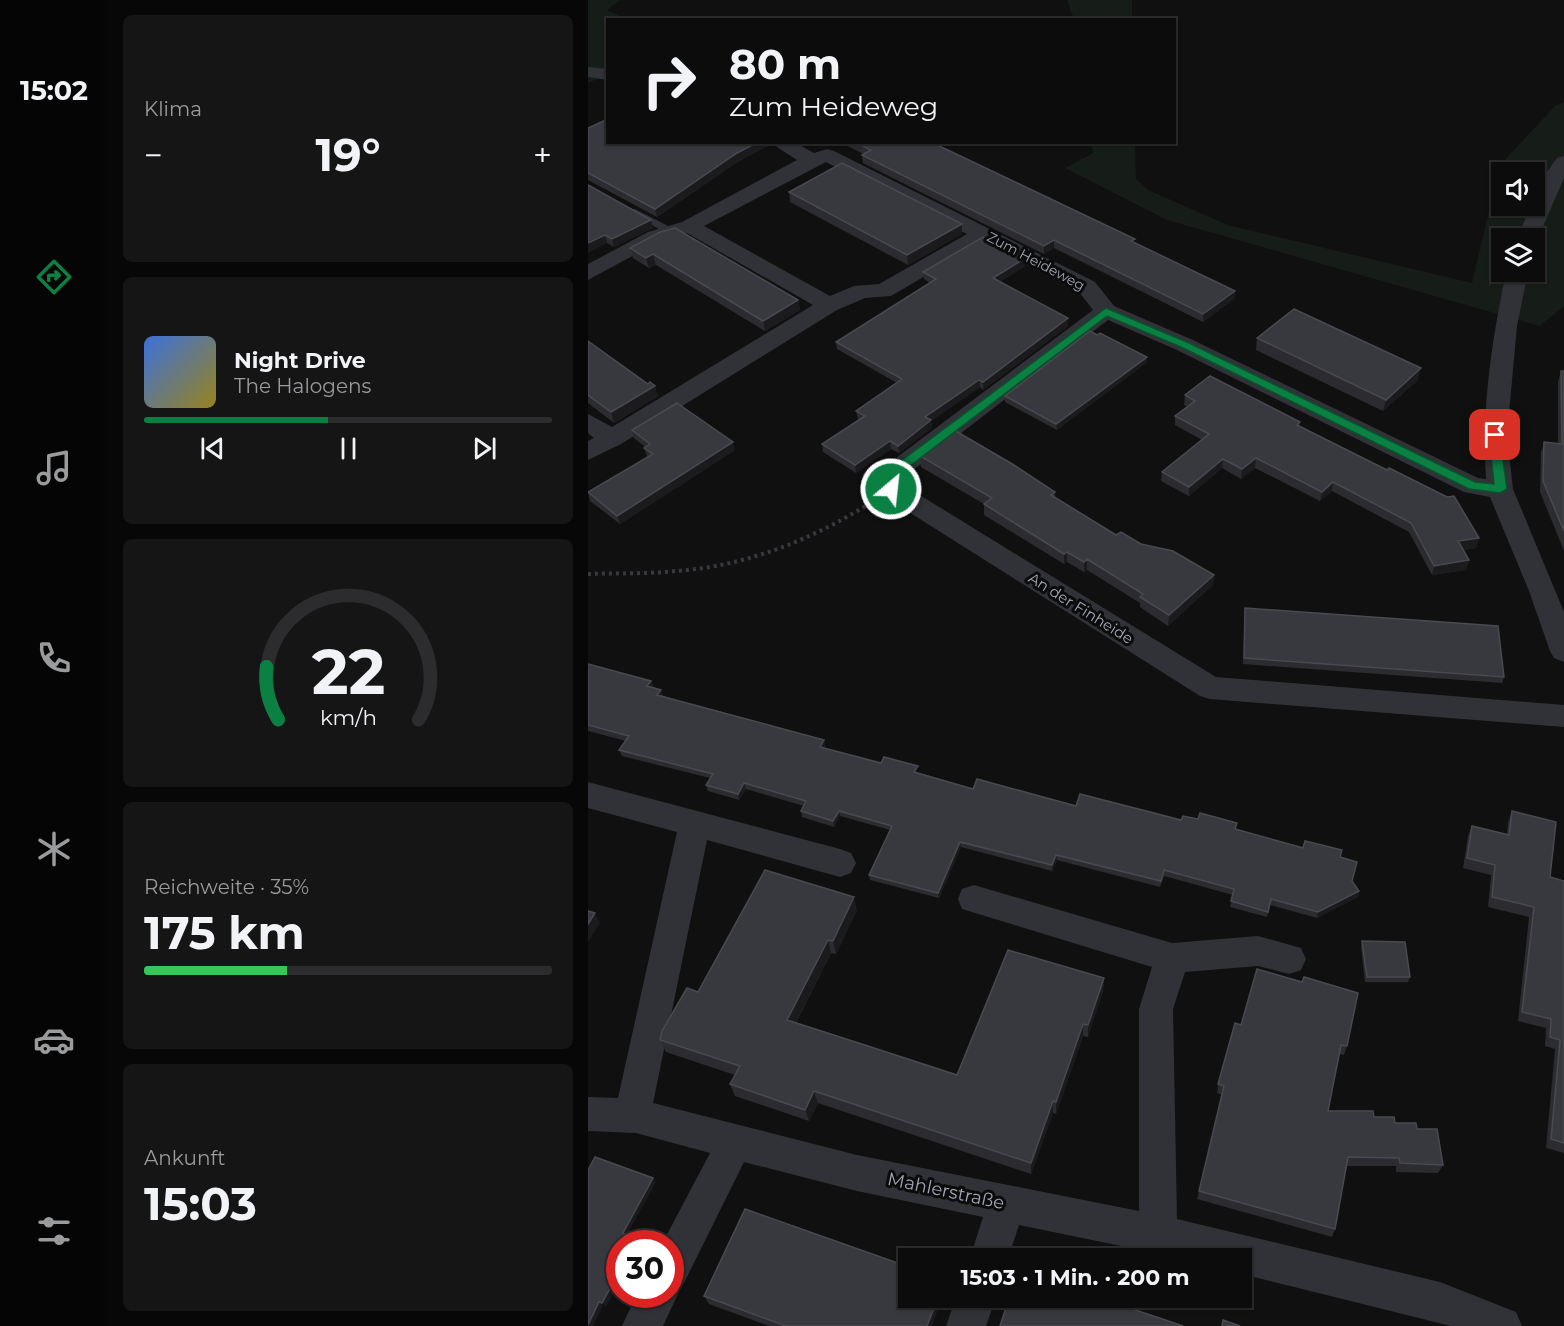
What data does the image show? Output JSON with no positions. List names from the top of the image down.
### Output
{
  "streets": {
    "street": ["Zum Heideweg", "An der Finheide", "Mahlerstraße"]
  },
  "page": {
    "tabs": "15:02",
    "tile": [
      "Klima",
      ["Reichweite · 35%", "175 km"],
      ["Ankunft", "15:03"]
    ],
    "turn": ["80 m", "Zum Heideweg"],
    "heat": ["−", "19°", "+"],
    "song": ["Night Drive", "The Halogens"],
    "limit": "30",
    "trip": "15:03 · 1 Min. · 200 m",
    "gauge": ["22", "km/h"]
  }
}
